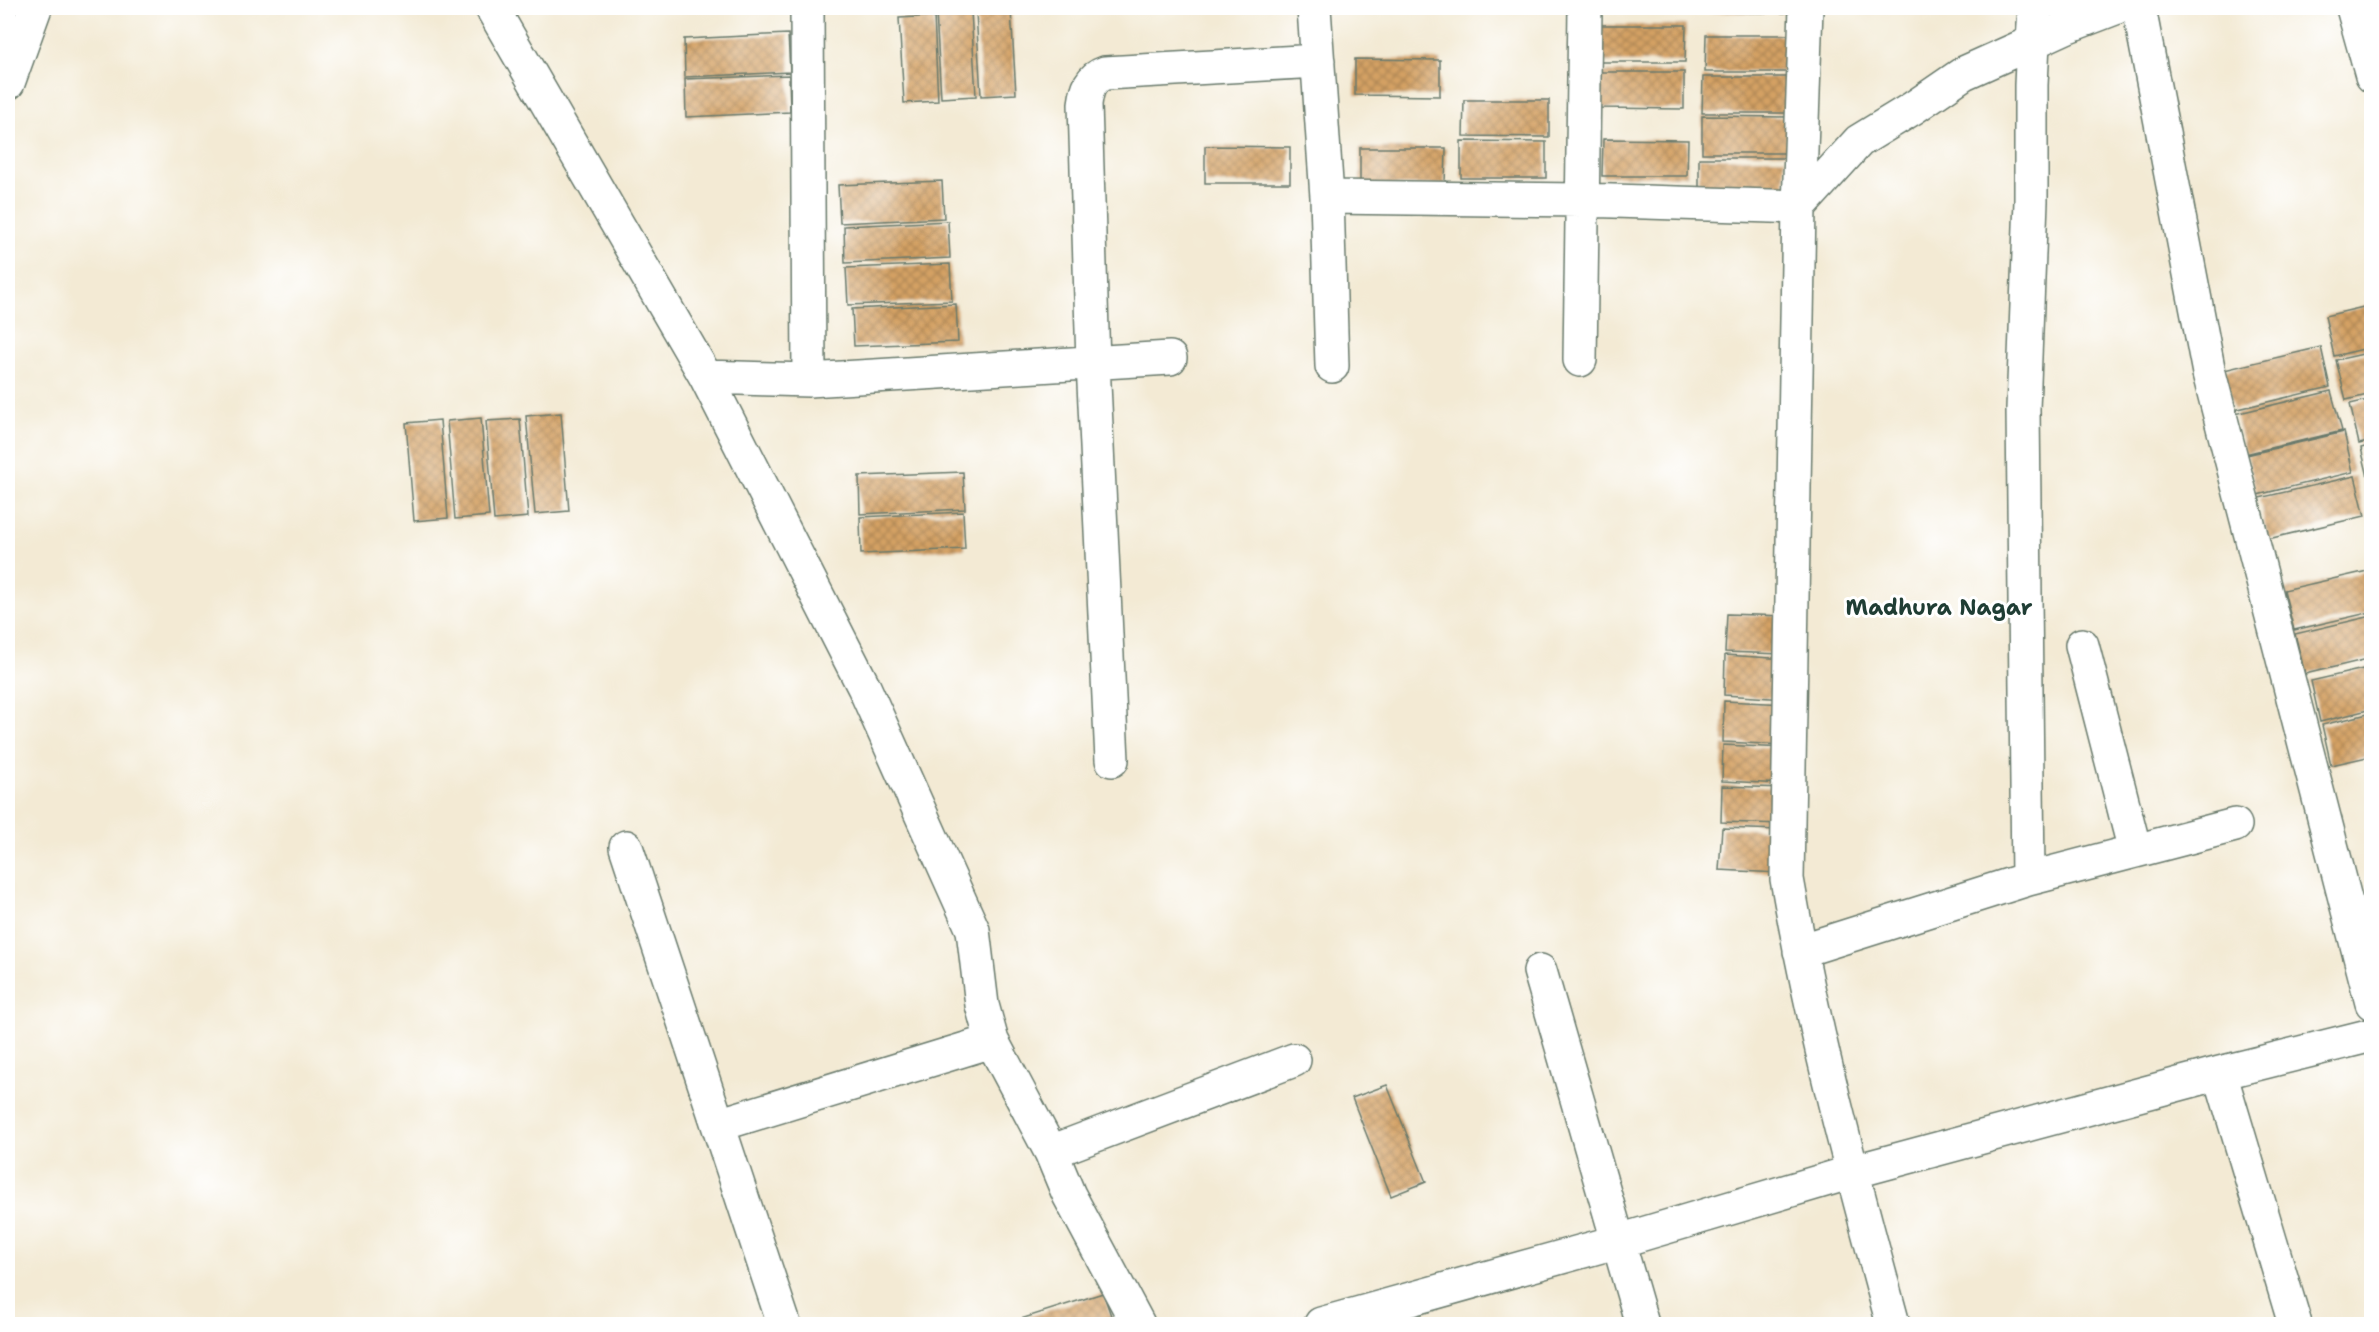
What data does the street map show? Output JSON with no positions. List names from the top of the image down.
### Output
{
  "districts": ["Madhura Nagar"]
}
